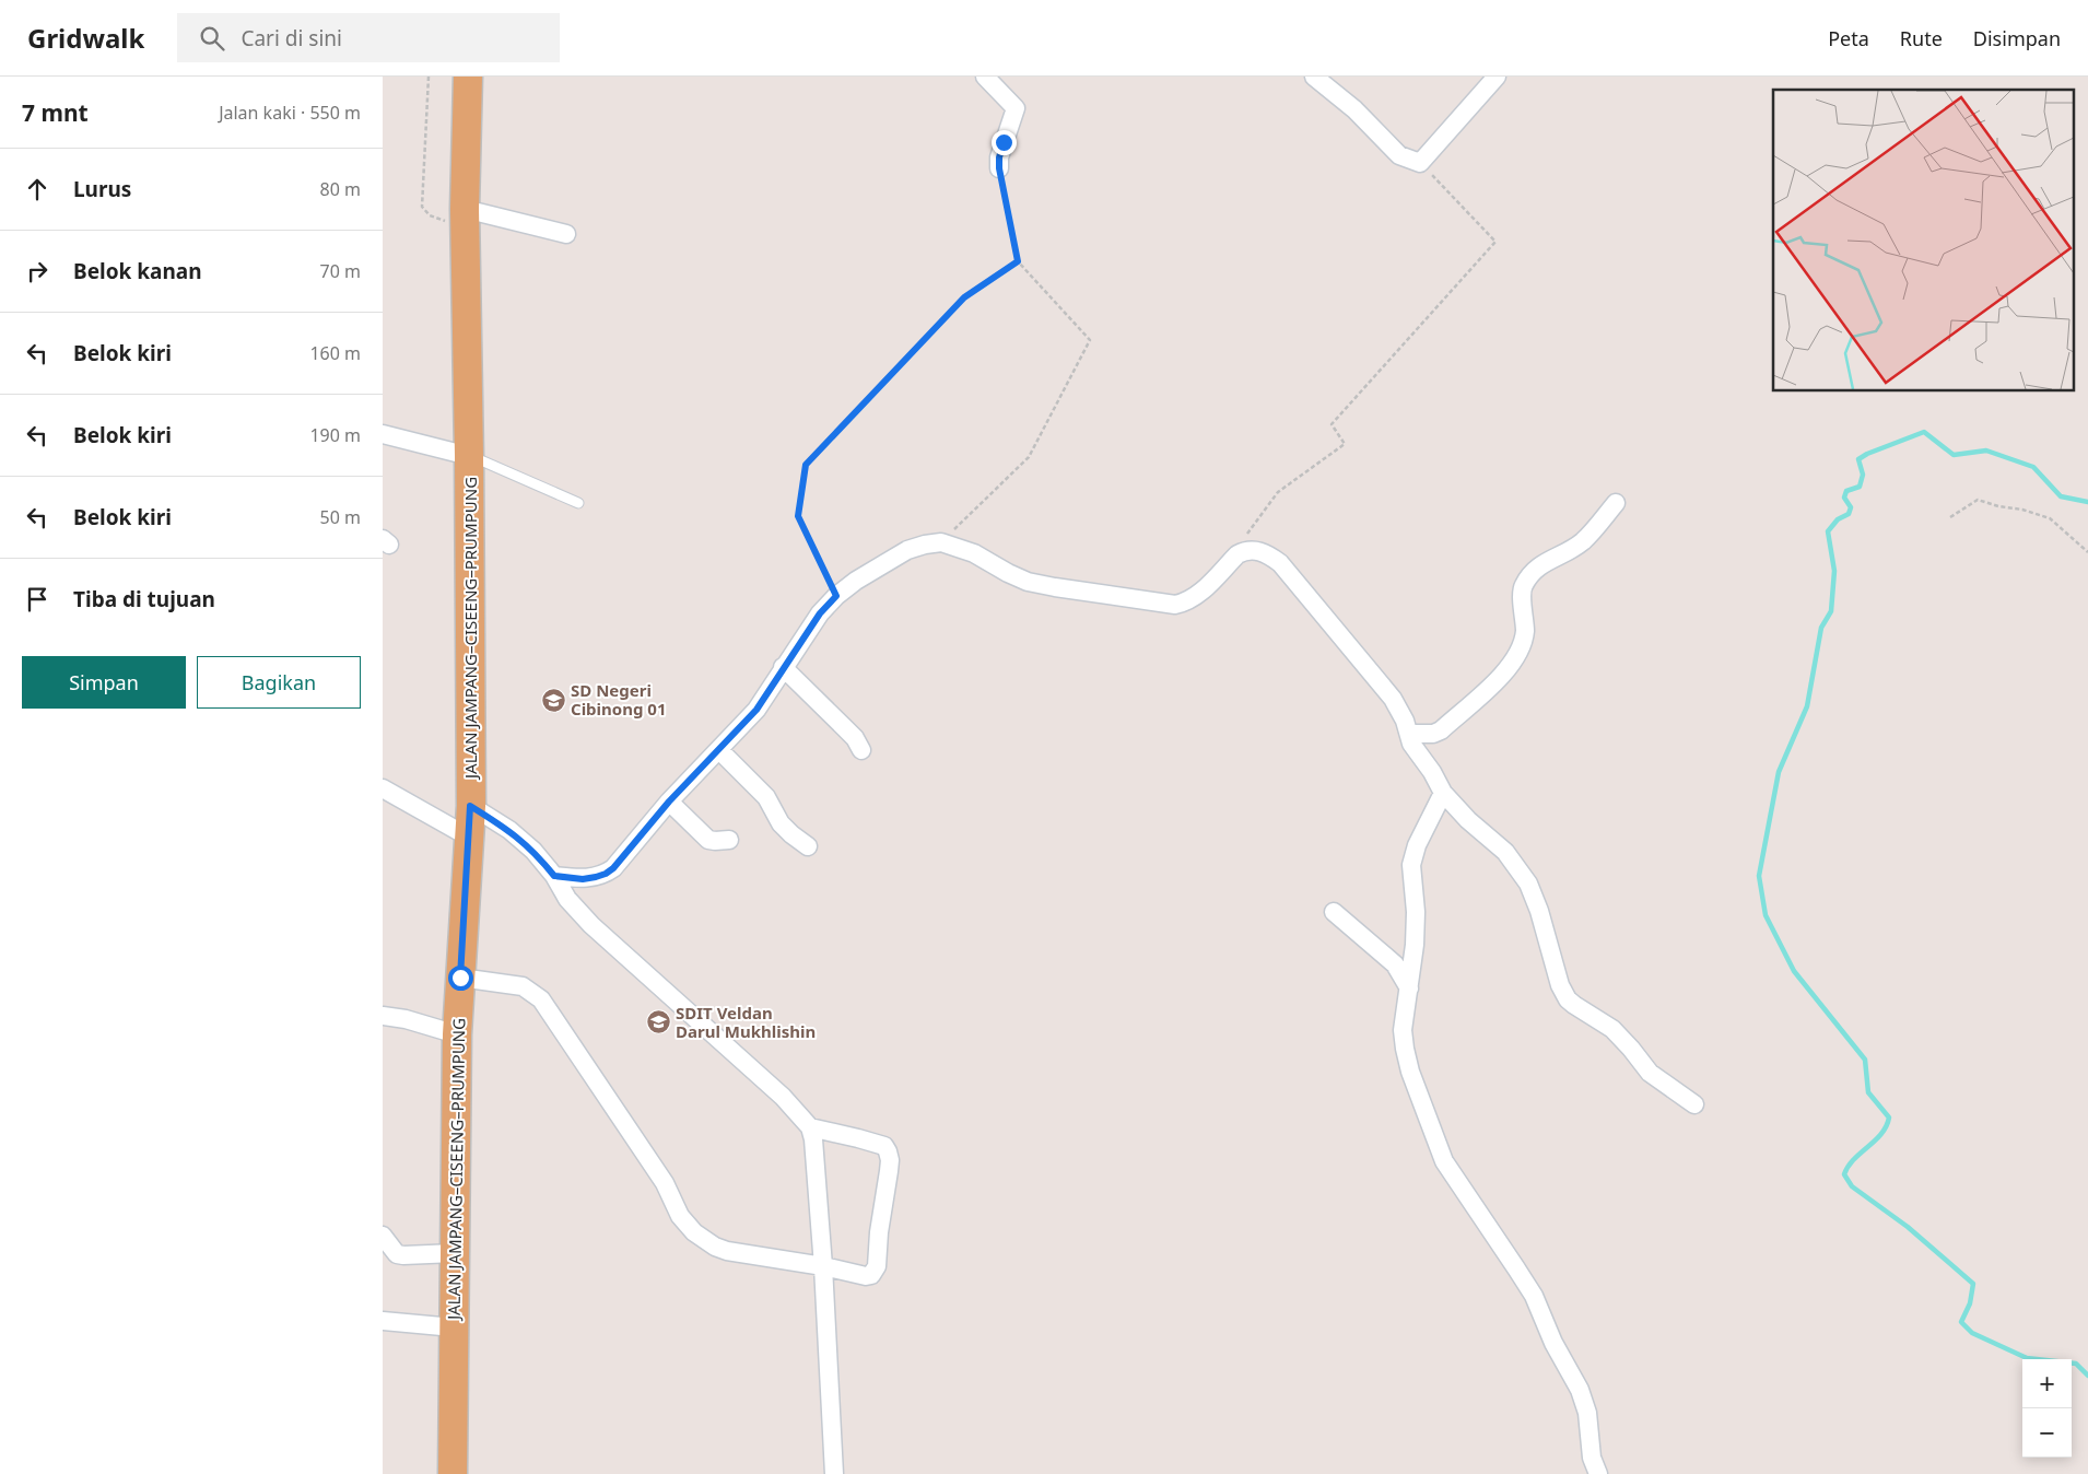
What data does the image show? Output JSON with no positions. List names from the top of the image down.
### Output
{
  "streets": {
    "main road": ["JALAN JAMPANG–CISEENG–PRUMPUNG"]
  },
  "places": {
    "school or university": ["SD Negeri Cibinong 01", "SDIT Veldan Darul Mukhlishin"]
  },
  "page": {
    "header": "Gridwalk",
    "search": "Cari di sini",
    "nav": ["Peta", "Rute", "Disimpan"],
    "heading": ["7 mnt", "Jalan kaki · 550 m"],
    "list": [
      ["Lurus", "80 m"],
      ["Belok kanan", "70 m"],
      ["Belok kiri", "160 m"],
      ["Belok kiri", "190 m"],
      ["Belok kiri", "50 m"],
      "Tiba di tujuan"
    ],
    "buttons": ["Simpan", "Bagikan"],
    "map_buttons": ["+", "−"]
  }
}
